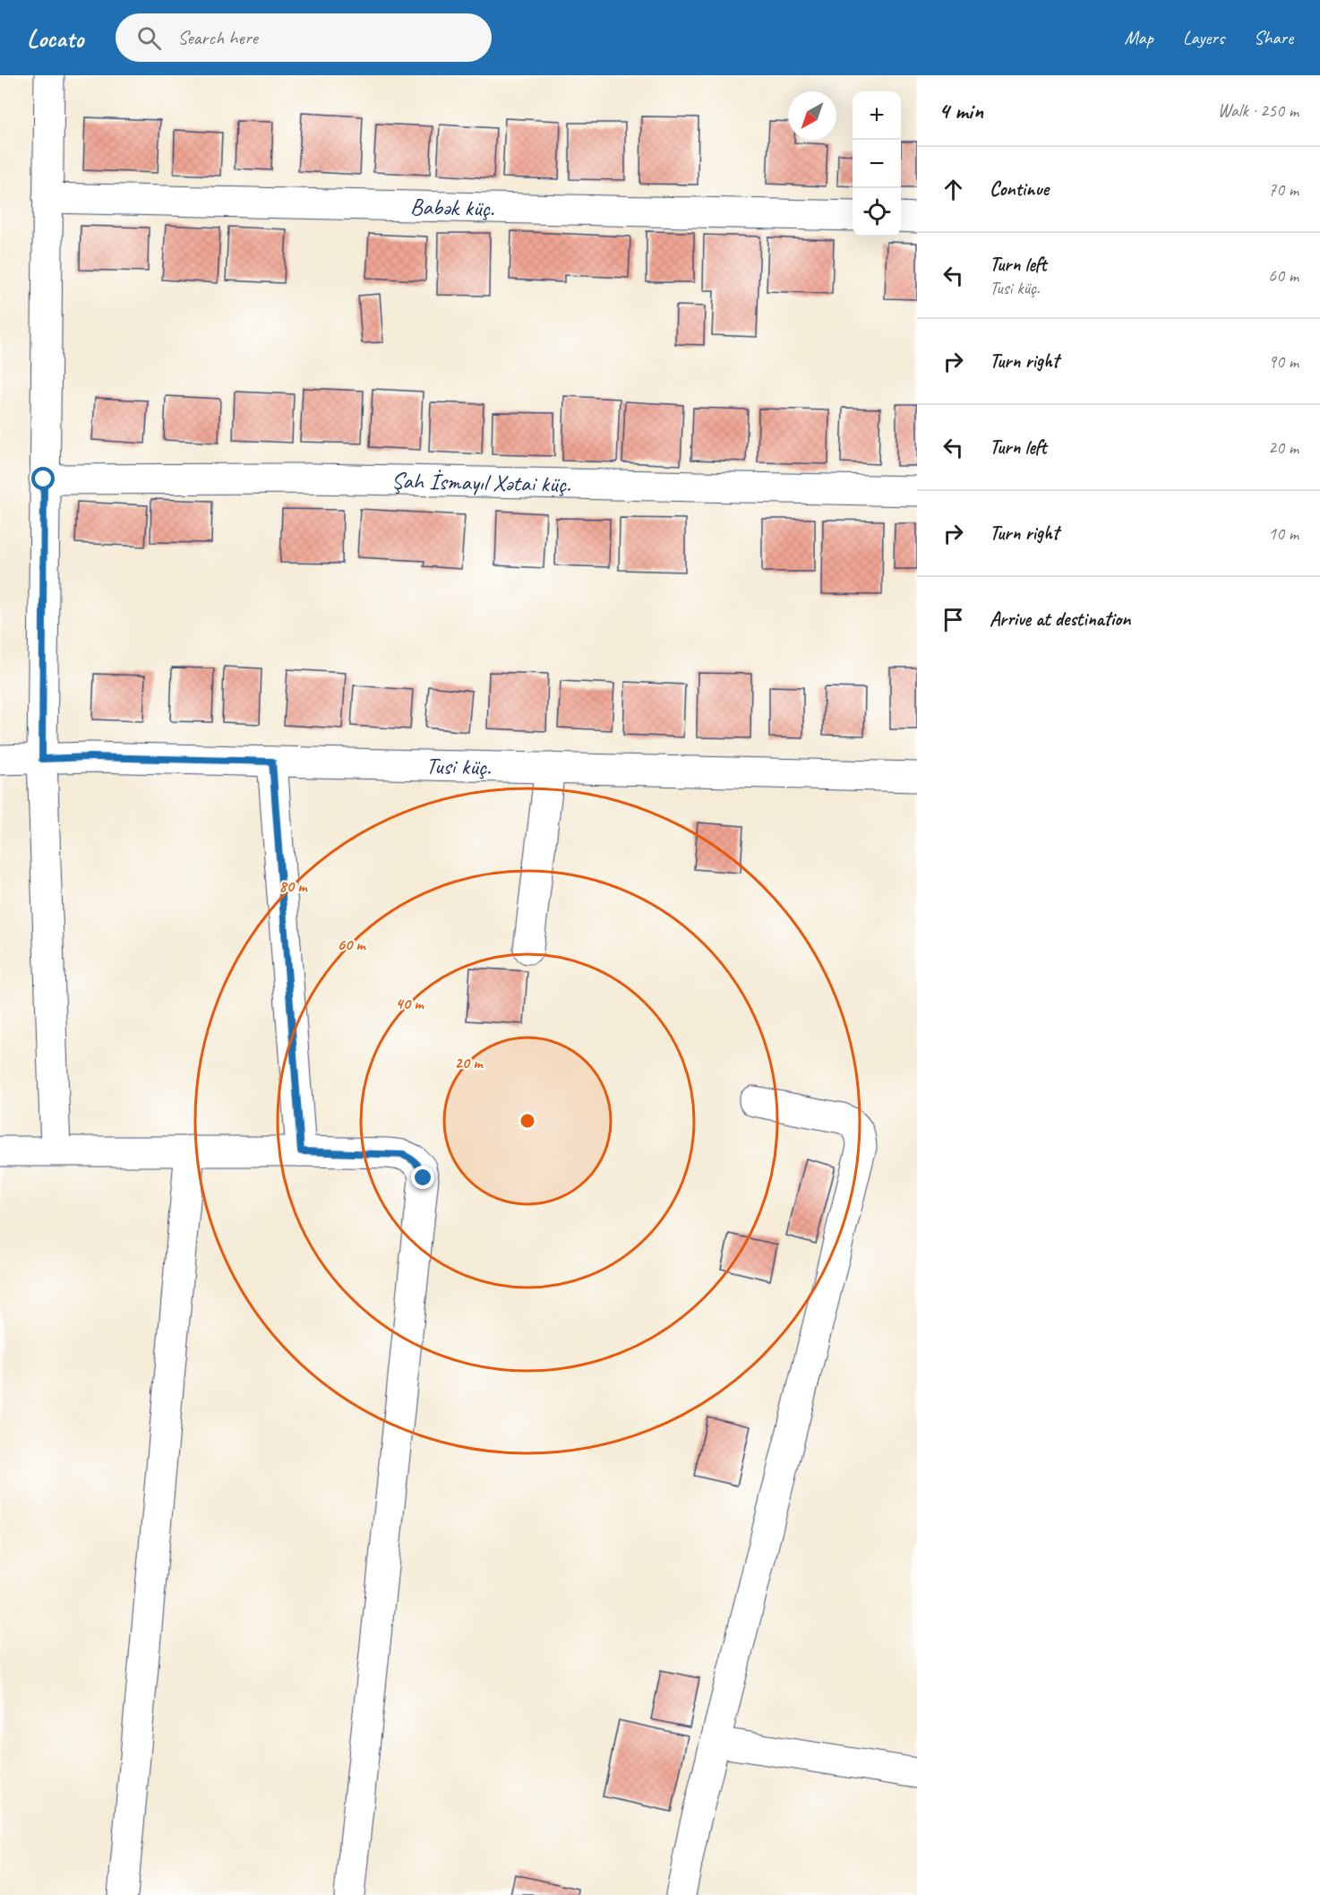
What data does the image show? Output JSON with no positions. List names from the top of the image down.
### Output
{
  "streets": {
    "street": ["Babək küç.", "Şah İsmayıl Xətai küç.", "Tusi küç."]
  },
  "north": "bottom left",
  "page": {
    "header": "Locato",
    "search": "Search here",
    "nav": ["Map", "Layers", "Share"],
    "heading": ["4 min", "Walk · 250 m"],
    "map_buttons": ["+", "−"],
    "list": [
      ["Continue", "70 m"],
      ["Turn left", "Tusi küç.", "60 m"],
      ["Turn right", "90 m"],
      ["Turn left", "20 m"],
      ["Turn right", "10 m"],
      "Arrive at destination"
    ]
  },
  "rings": [
    "80 m",
    "60 m",
    "40 m",
    "20 m"
  ]
}
